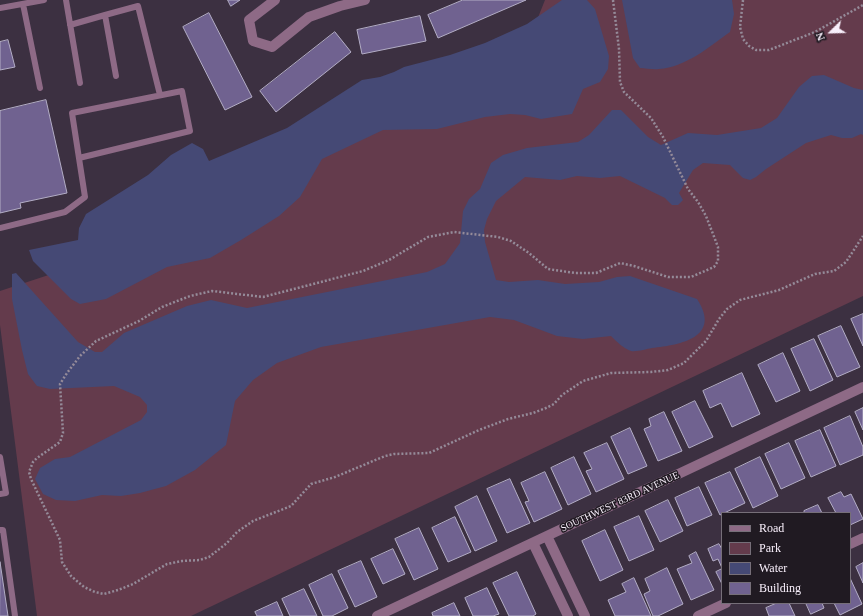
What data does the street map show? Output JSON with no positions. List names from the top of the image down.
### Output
{
  "streets": {
    "street": ["SOUTHWEST 83RD AVENUE"]
  },
  "legend": [
    "Road",
    "Park",
    "Water",
    "Building"
  ],
  "north": "bottom left"
}
